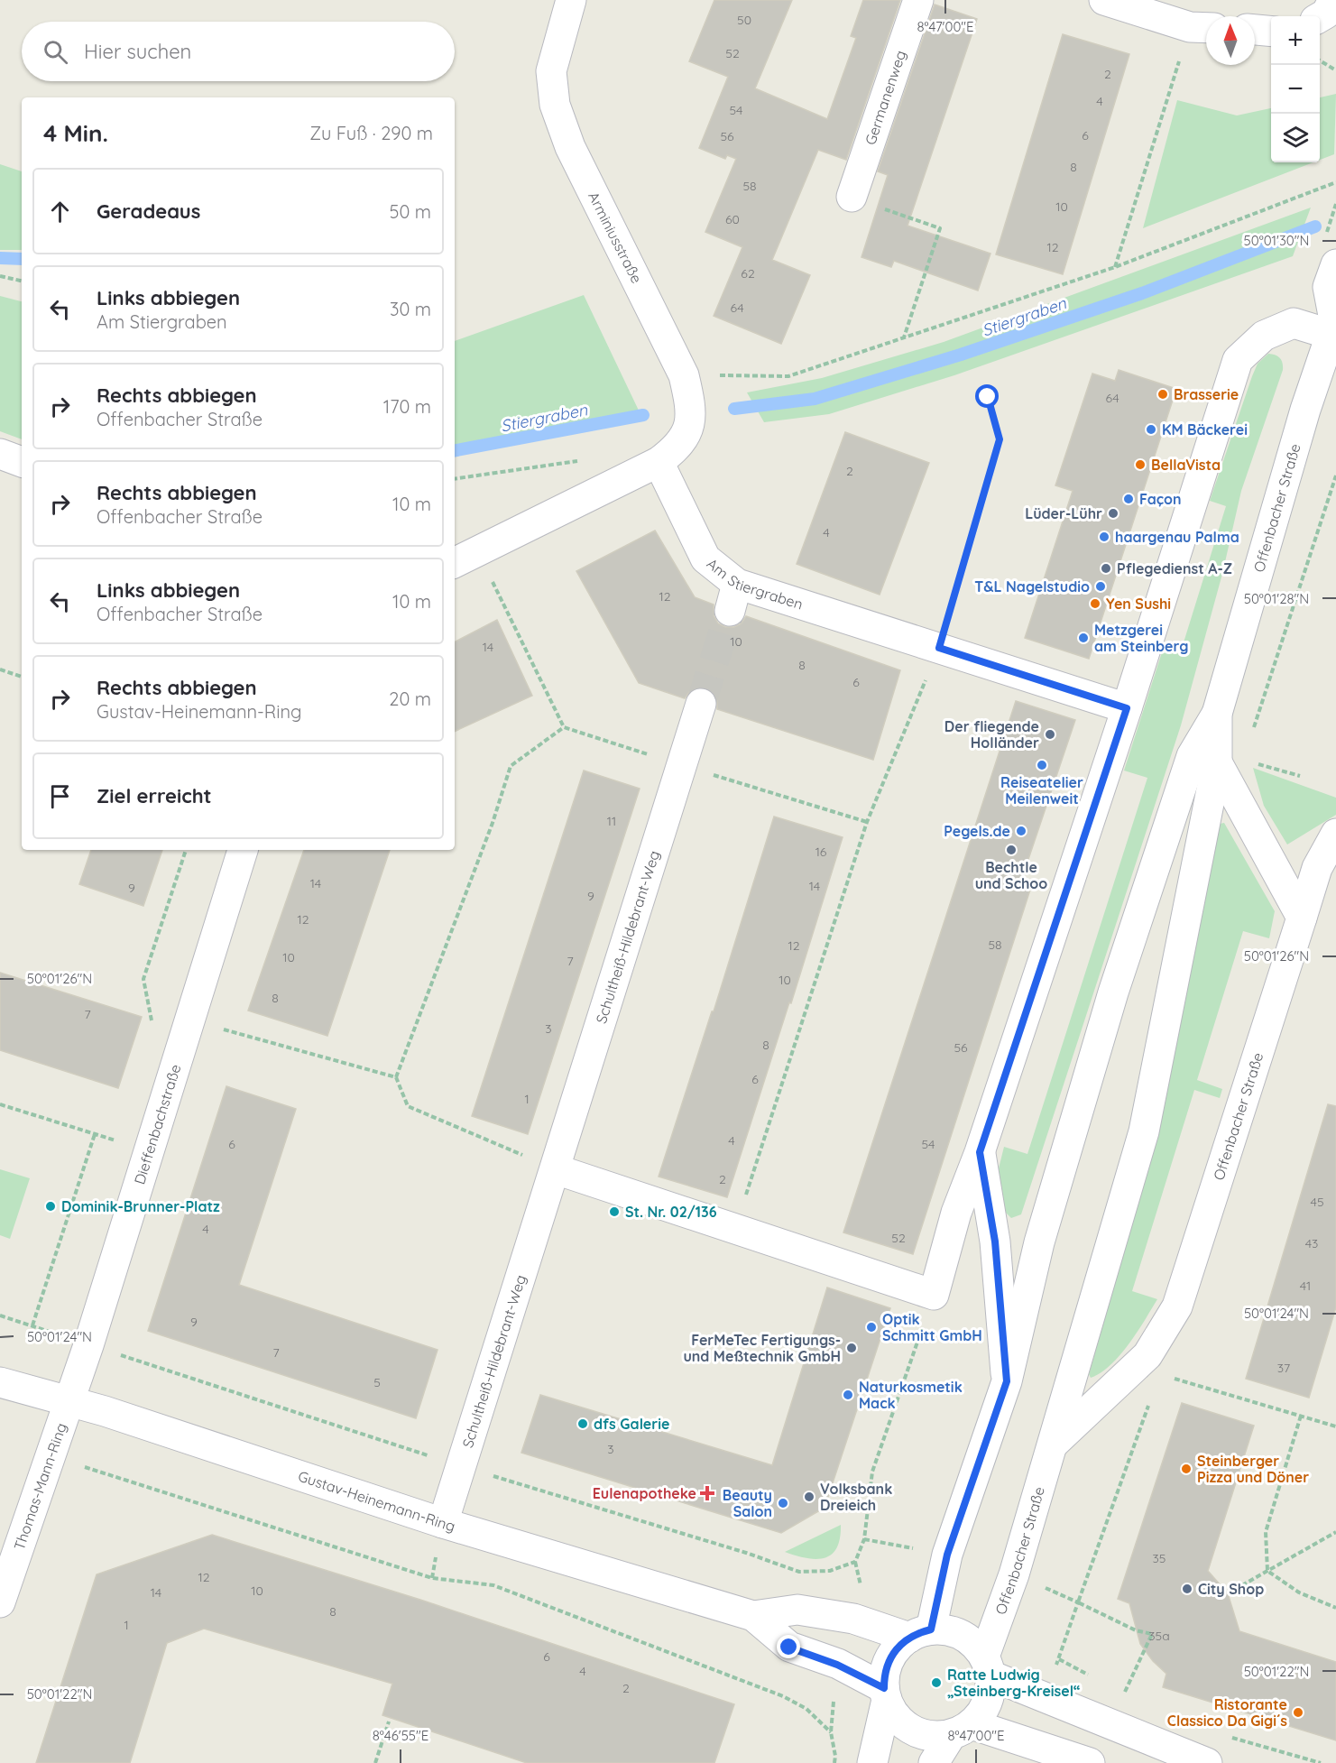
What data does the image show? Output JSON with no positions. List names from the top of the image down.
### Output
{
  "streets": {
    "street": [
      "Germanenweg",
      "Arminiusstraße",
      "Offenbacher Straße",
      "Am Stiergraben",
      "Schultheiß-Hildebrant-Weg",
      "Dieffenbachstraße",
      "Thomas-Mann-Ring",
      "Gustav-Heinemann-Ring"
    ]
  },
  "crossings": [
    ["Arminiusstraße", "Am Stiergraben"],
    ["Offenbacher Straße", "Am Stiergraben"],
    ["Offenbacher Straße", "Gustav-Heinemann-Ring"],
    ["Schultheiß-Hildebrant-Weg", "Gustav-Heinemann-Ring"],
    ["Dieffenbachstraße", "Thomas-Mann-Ring"],
    ["Dieffenbachstraße", "Gustav-Heinemann-Ring"],
    ["Thomas-Mann-Ring", "Gustav-Heinemann-Ring"]
  ],
  "water": ["Stiergraben"],
  "places": {
    "other": [
      "Brasserie",
      "KM Bäckerei",
      "BellaVista",
      "Façon",
      "Lüder-Lühr",
      "haargenau Palma",
      "Pflegedienst A-Z",
      "T&L Nagelstudio",
      "Yen Sushi",
      "Metzgerei am Steinberg",
      "Der fliegende Holländer",
      "Reiseatelier Meilenweit",
      "Pegels.de",
      "Bechtle und Schoo",
      "Dominik-Brunner-Platz",
      "St. Nr. 02/136",
      "Optik Schmitt GmbH",
      "FerMeTec Fertigungs- und Meßtechnik GmbH",
      "Naturkosmetik Mack",
      "dfs Galerie",
      "Steinberger Pizza und Döner",
      "Volksbank Dreieich",
      "Beauty Salon",
      "City Shop",
      "Ratte Ludwig „Steinberg-Kreisel“",
      "Ristorante Classico Da Gigi´s"
    ],
    "health": ["Eulenapotheke"]
  },
  "house_numbers": [
    "50",
    "52",
    "2",
    "4",
    "54",
    "6",
    "56",
    "8",
    "58",
    "10",
    "60",
    "12",
    "62",
    "64",
    "64",
    "2",
    "4",
    "12",
    "10",
    "14",
    "8",
    "6",
    "11",
    "16",
    "14",
    "14",
    "9",
    "9",
    "12",
    "58",
    "12",
    "10",
    "7",
    "10",
    "8",
    "7",
    "3",
    "8",
    "56",
    "6",
    "1",
    "4",
    "6",
    "54",
    "2",
    "45",
    "4",
    "52",
    "43",
    "41",
    "9",
    "7",
    "37",
    "5",
    "3",
    "35",
    "12",
    "10",
    "14",
    "8",
    "1",
    "35a",
    "6",
    "4",
    "2"
  ],
  "north": "top",
  "page": {
    "map_buttons": ["+", "−"],
    "search": "Hier suchen",
    "heading": ["4 Min.", "Zu Fuß · 290 m"],
    "list": [
      ["Geradeaus", "50 m"],
      ["Links abbiegen", "Am Stiergraben", "30 m"],
      ["Rechts abbiegen", "Offenbacher Straße", "170 m"],
      ["Rechts abbiegen", "Offenbacher Straße", "10 m"],
      ["Links abbiegen", "Offenbacher Straße", "10 m"],
      ["Rechts abbiegen", "Gustav-Heinemann-Ring", "20 m"],
      "Ziel erreicht"
    ]
  },
  "coordinates": [
    "8°47'00\"E",
    "50°01'30\"N",
    "50°01'28\"N",
    "50°01'26\"N",
    "50°01'24\"N",
    "50°01'22\"N",
    "8°46'55\"E"
  ]
}
